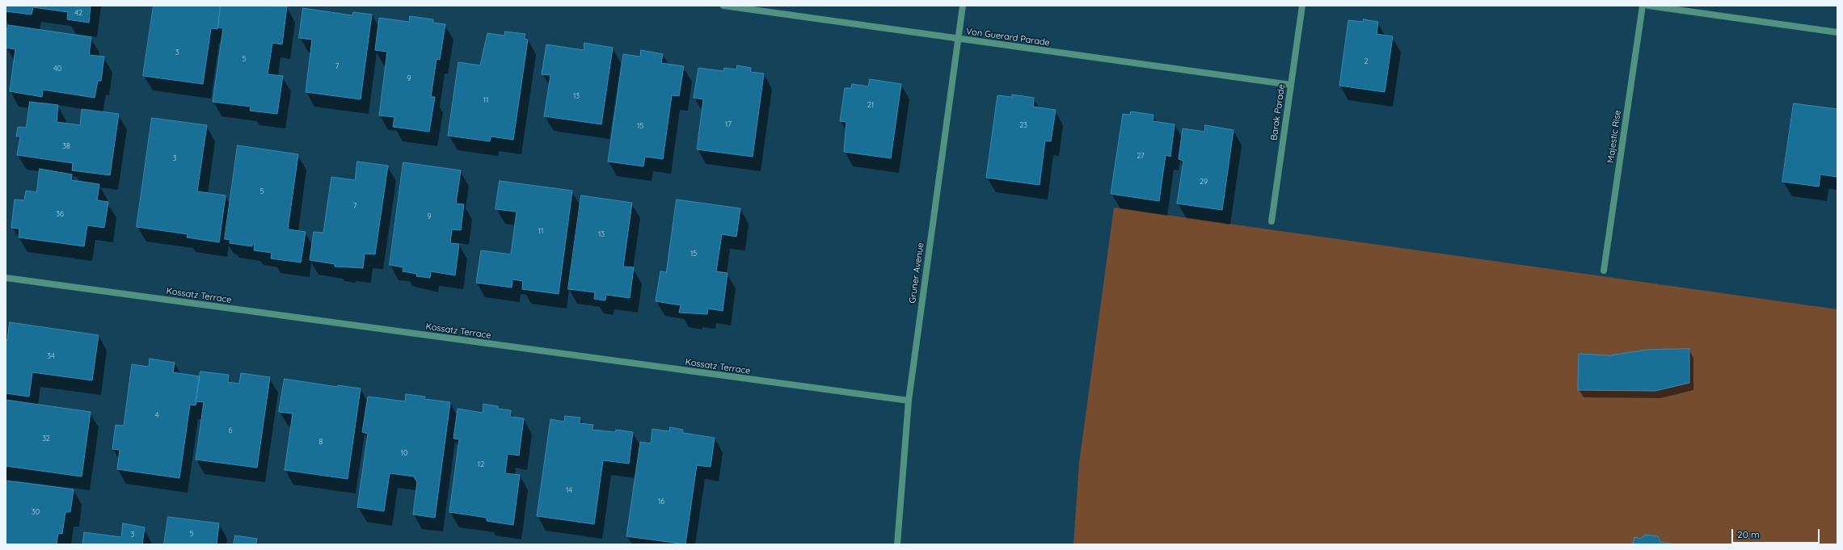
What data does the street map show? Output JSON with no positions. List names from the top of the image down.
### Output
{
  "streets": {
    "street": [
      "Von Guerard Parade",
      "Barak Parade",
      "Majestic Rise",
      "Gruner Avenue",
      "Kossatz Terrace"
    ]
  },
  "crossings": [
    ["Von Guerard Parade", "Barak Parade"],
    ["Von Guerard Parade", "Gruner Avenue"],
    ["Gruner Avenue", "Kossatz Terrace"]
  ],
  "house_numbers": [
    "42",
    "3",
    "5",
    "2",
    "7",
    "40",
    "9",
    "13",
    "11",
    "21",
    "17",
    "23",
    "15",
    "38",
    "27",
    "3",
    "29",
    "5",
    "7",
    "36",
    "9",
    "11",
    "13",
    "15",
    "34",
    "4",
    "6",
    "32",
    "8",
    "10",
    "12",
    "14",
    "16",
    "30",
    "5",
    "3"
  ],
  "scale_bar": "20 m"
}
